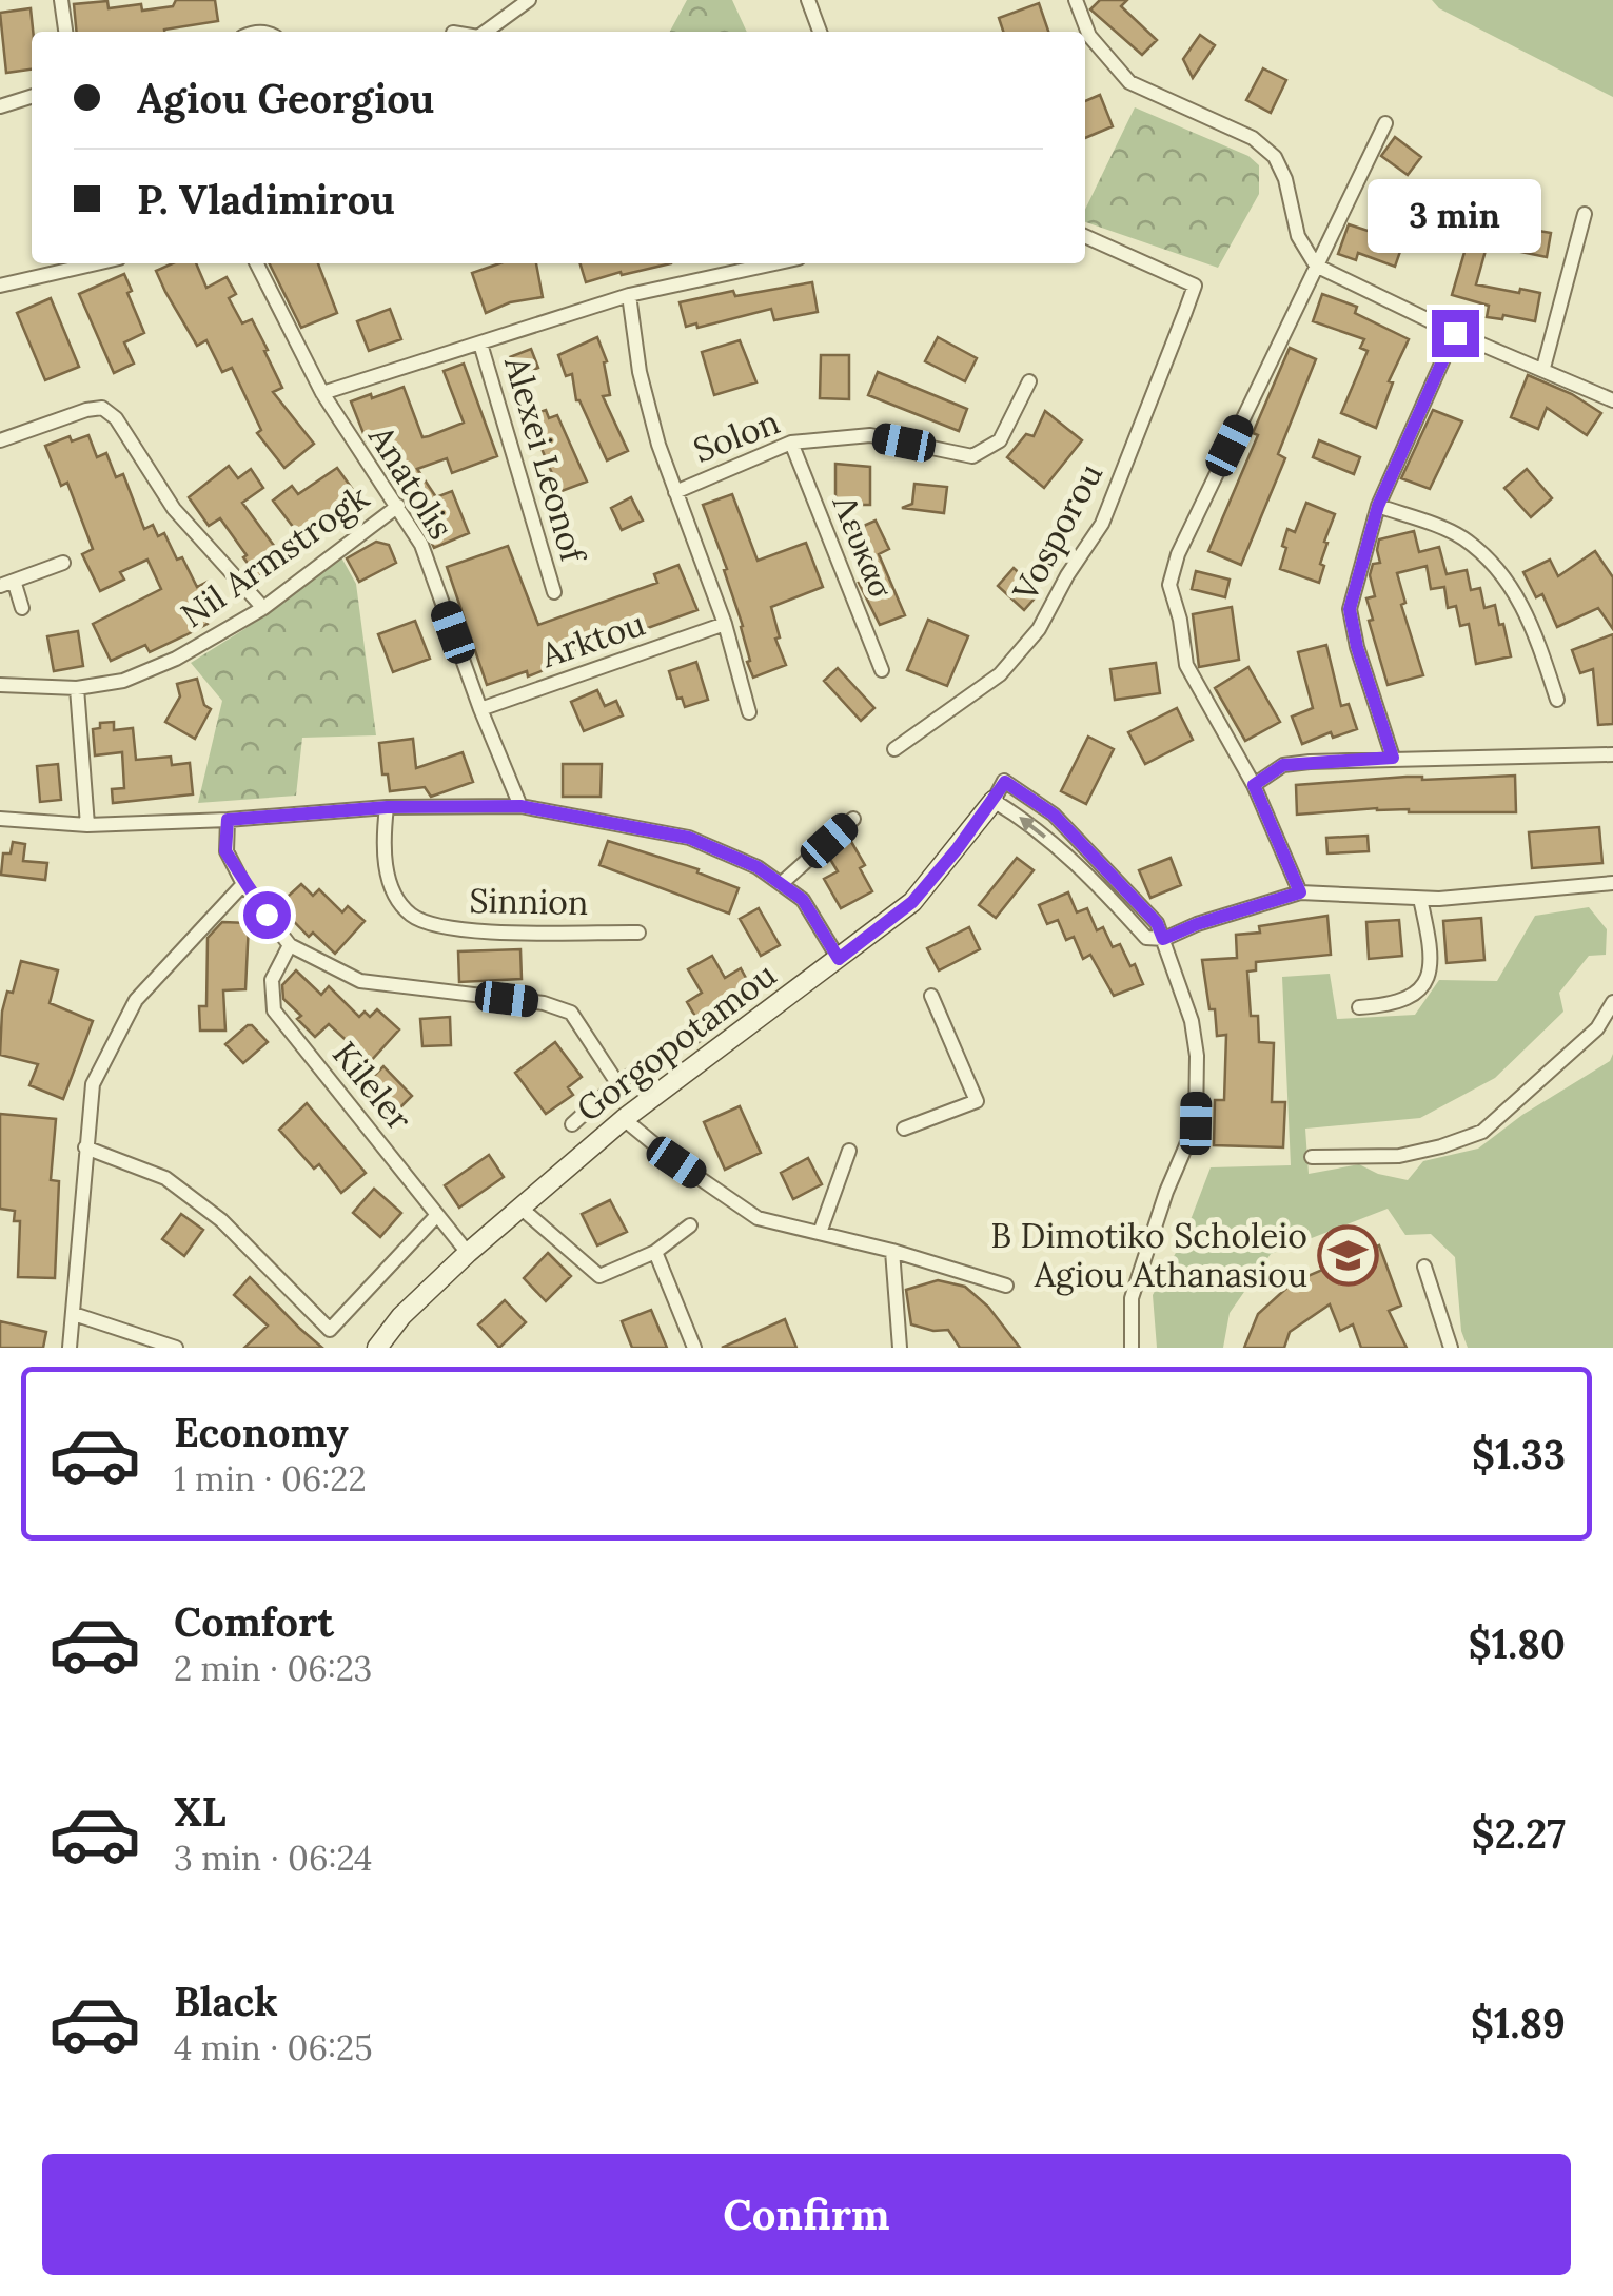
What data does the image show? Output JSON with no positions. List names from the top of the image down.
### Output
{
  "streets": {
    "street": [
      "Solon",
      "Alexei Leonof",
      "Anatolis",
      "Vosporou",
      "Λευκασ",
      "Nil Armstrogk",
      "Arktou",
      "Sinnion",
      "Gorgopotamou",
      "Kileler"
    ]
  },
  "crossings": [
    ["Solon", "Λευκασ"],
    ["Anatolis", "Nil Armstrogk"],
    ["Anatolis", "Arktou"],
    ["Gorgopotamou", "Kileler"]
  ],
  "places": {
    "school or university": ["B Dimotiko Scholeio Agiou Athanasiou"]
  },
  "page": {
    "banner": ["Agiou Georgiou", "P. Vladimirou"],
    "bubble": "3 min",
    "list": [
      {
        "name": "Economy",
        "note": "1 min · 06:22",
        "value": "$1.33"
      },
      {
        "name": "Comfort",
        "note": "2 min · 06:23",
        "value": "$1.80"
      },
      {
        "name": "XL",
        "note": "3 min · 06:24",
        "value": "$2.27"
      },
      {
        "name": "Black",
        "note": "4 min · 06:25",
        "value": "$1.89"
      }
    ],
    "buttons": "Confirm"
  }
}
